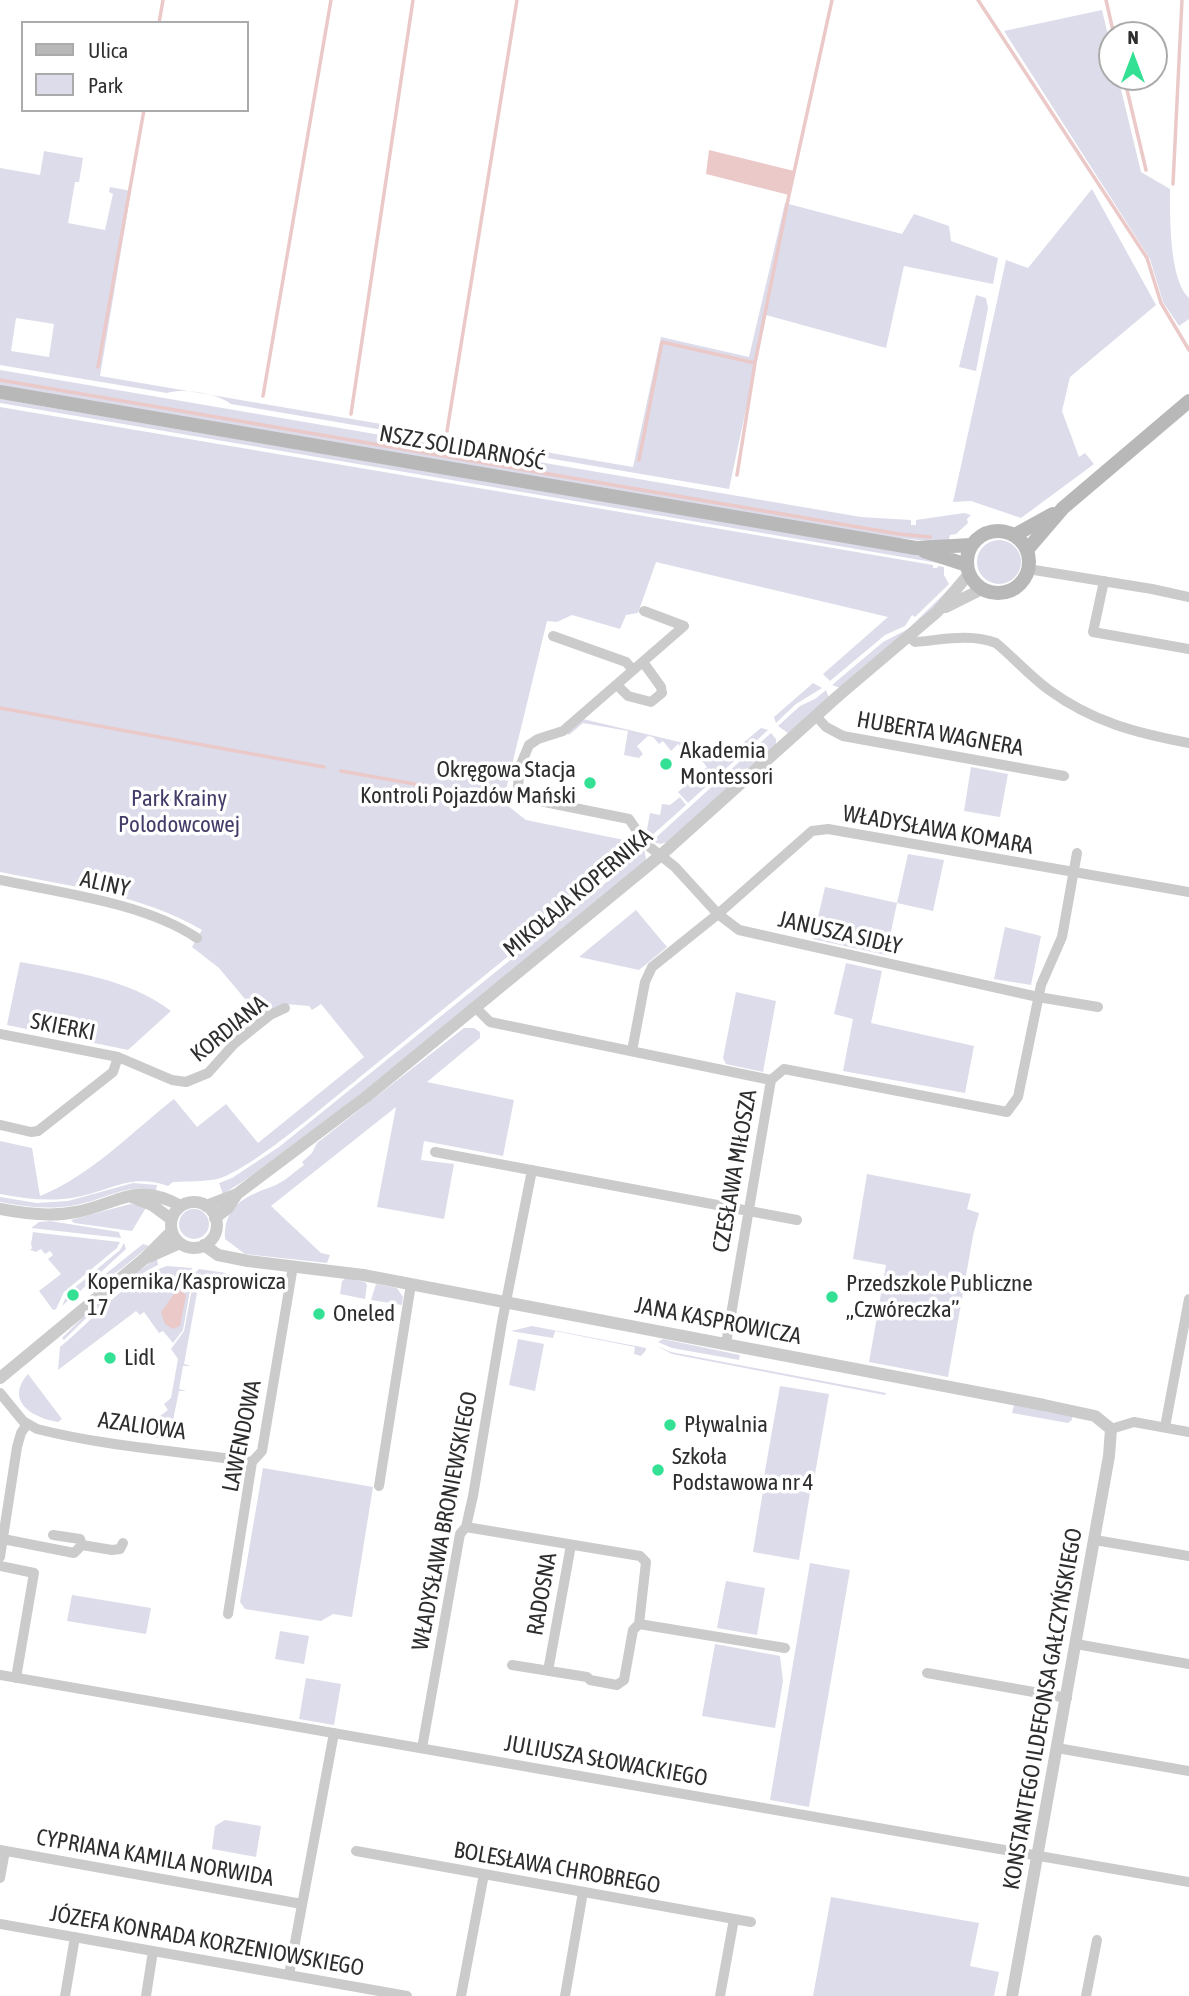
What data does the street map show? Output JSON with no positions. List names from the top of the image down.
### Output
{
  "streets": {
    "main road": ["NSZZ SOLIDARNOŚĆ", "MIKOŁAJA KOPERNIKA"],
    "street": [
      "HUBERTA WAGNERA",
      "WŁADYSŁAWA KOMARA",
      "ALINY",
      "JANUSZA SIDŁY",
      "SKIERKI",
      "KORDIANA",
      "CZESŁAWA MIŁOSZA",
      "JANA KASPROWICZA",
      "AZALIOWA",
      "LAWENDOWA",
      "WŁADYSŁAWA BRONIEWSKIEGO",
      "RADOSNA",
      "KONSTANTEGO ILDEFONSA GAŁCZYŃSKIEGO",
      "JULIUSZA SŁOWACKIEGO",
      "CYPRIANA KAMILA NORWIDA",
      "BOLESŁAWA CHROBREGO",
      "JÓZEFA KONRADA KORZENIOWSKIEGO"
    ]
  },
  "crossings": [
    ["NSZZ SOLIDARNOŚĆ", "MIKOŁAJA KOPERNIKA"],
    ["HUBERTA WAGNERA", "MIKOŁAJA KOPERNIKA"],
    ["WŁADYSŁAWA KOMARA", "JANUSZA SIDŁY"],
    ["MIKOŁAJA KOPERNIKA", "JANUSZA SIDŁY"],
    ["MIKOŁAJA KOPERNIKA", "JANA KASPROWICZA"],
    ["JANUSZA SIDŁY", "CZESŁAWA MIŁOSZA"],
    ["SKIERKI", "KORDIANA"],
    ["CZESŁAWA MIŁOSZA", "JANA KASPROWICZA"],
    ["JANA KASPROWICZA", "LAWENDOWA"],
    ["JANA KASPROWICZA", "WŁADYSŁAWA BRONIEWSKIEGO"],
    ["JANA KASPROWICZA", "KONSTANTEGO ILDEFONSA GAŁCZYŃSKIEGO"],
    ["AZALIOWA", "LAWENDOWA"],
    ["WŁADYSŁAWA BRONIEWSKIEGO", "RADOSNA"],
    ["WŁADYSŁAWA BRONIEWSKIEGO", "JULIUSZA SŁOWACKIEGO"],
    ["KONSTANTEGO ILDEFONSA GAŁCZYŃSKIEGO", "JULIUSZA SŁOWACKIEGO"]
  ],
  "parks": ["Park Krainy Polodowcowej"],
  "places": [
    "Akademia Montessori",
    "Okręgowa Stacja Kontroli Pojazdów Mański",
    "Kopernika/Kasprowicza 17",
    "Przedszkole Publiczne „Czwóreczka”",
    "Oneled",
    "Lidl",
    "Pływalnia",
    "Szkoła Podstawowa nr 4"
  ],
  "legend": ["Ulica", "Park"],
  "north": "top"
}
